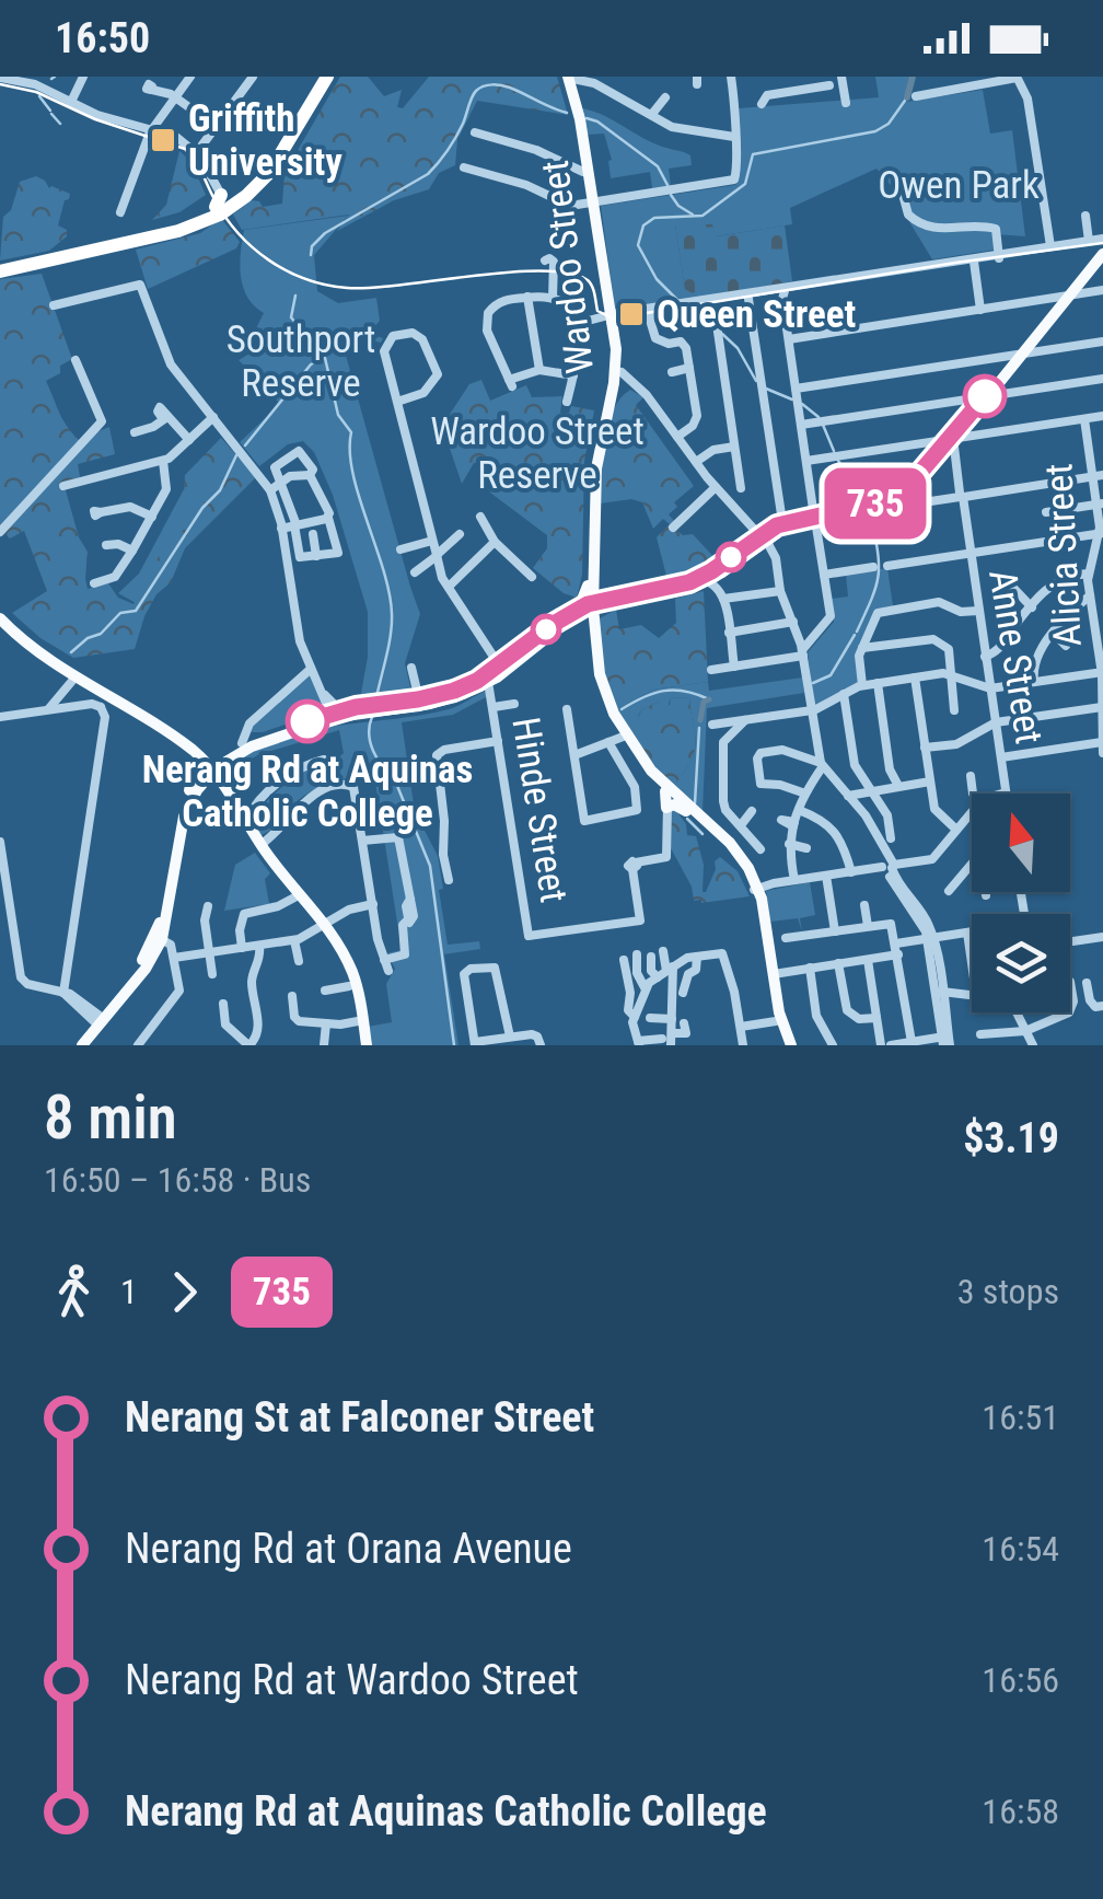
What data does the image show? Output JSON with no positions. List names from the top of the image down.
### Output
{
  "streets": {
    "main road": ["Wardoo Street"],
    "street": ["Alicia Street", "Anne Street", "Hinde Street"]
  },
  "crossings": [
    ["Wardoo Street", "Hinde Street"]
  ],
  "parks": ["Owen Park", "Southport Reserve", "Wardoo Street Reserve"],
  "places": {
    "transit": ["Griffith University", "Queen Street"],
    "other": ["Nerang Rd at Aquinas Catholic College"]
  },
  "lines": ["bus line 735"],
  "north": "top",
  "page": {
    "status": "16:50",
    "on_map": "735",
    "heading": ["8 min", "16:50 – 16:58 · Bus", "$3.19"],
    "legs": ["1", "735", "3 stops"],
    "list": [
      {
        "name": "Nerang St at Falconer Street",
        "value": "16:51"
      },
      {
        "name": "Nerang Rd at Orana Avenue",
        "value": "16:54"
      },
      {
        "name": "Nerang Rd at Wardoo Street",
        "value": "16:56"
      },
      {
        "name": "Nerang Rd at Aquinas Catholic College",
        "value": "16:58"
      }
    ]
  }
}
